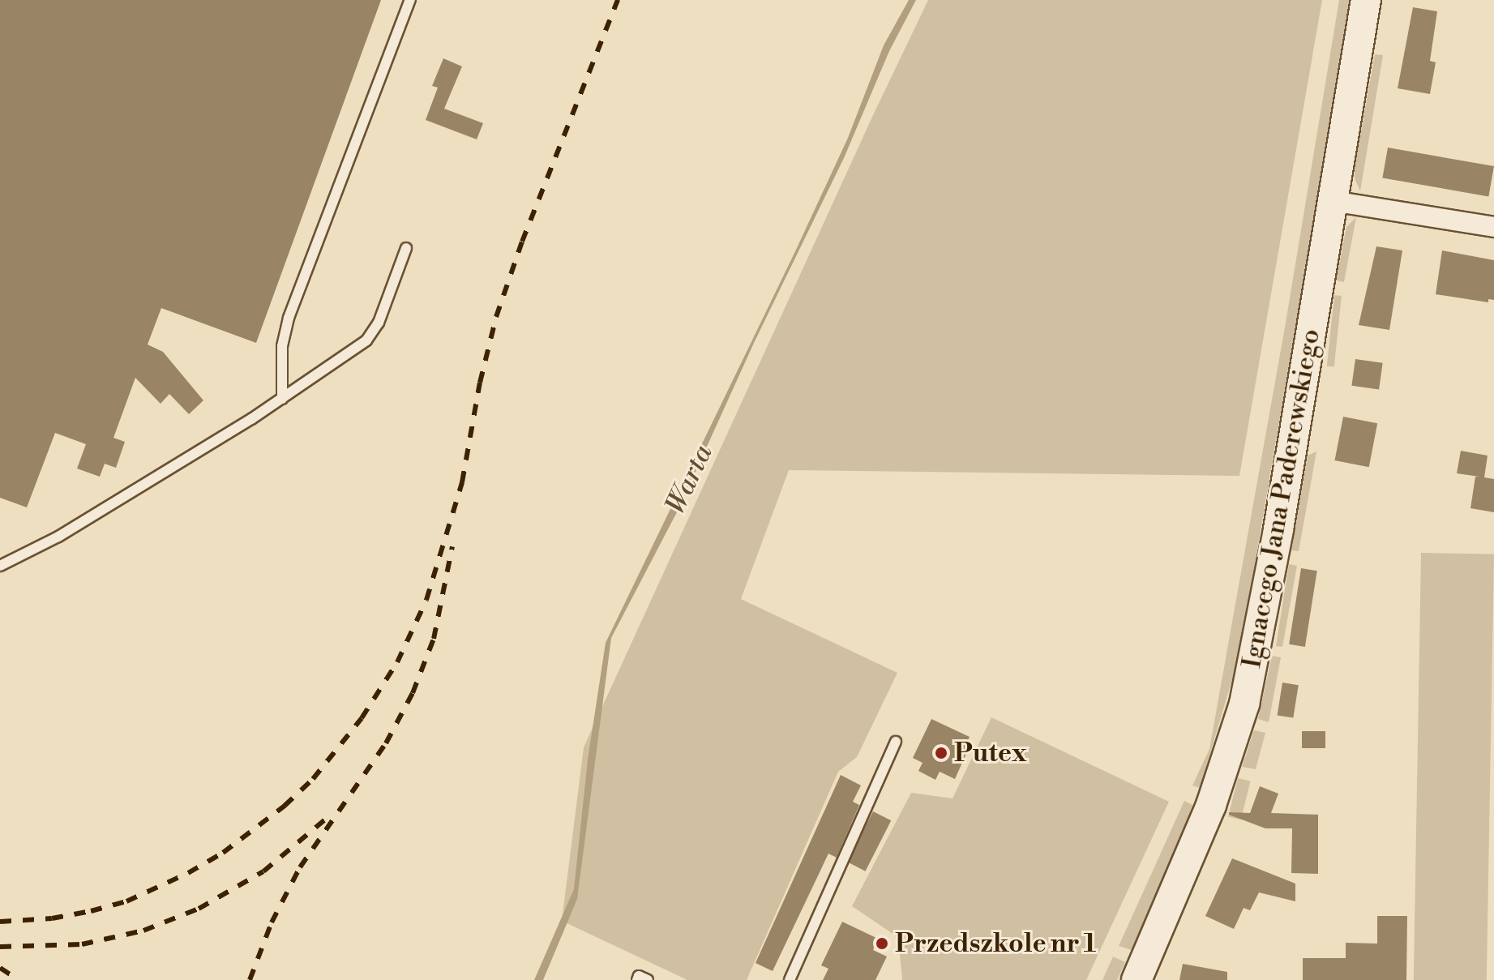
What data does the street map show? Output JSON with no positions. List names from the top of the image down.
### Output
{
  "streets": {
    "main road": ["Ignacego Jana Paderewskiego"]
  },
  "water": ["Warta"],
  "places": ["Putex", "Przedszkole nr 1"]
}
